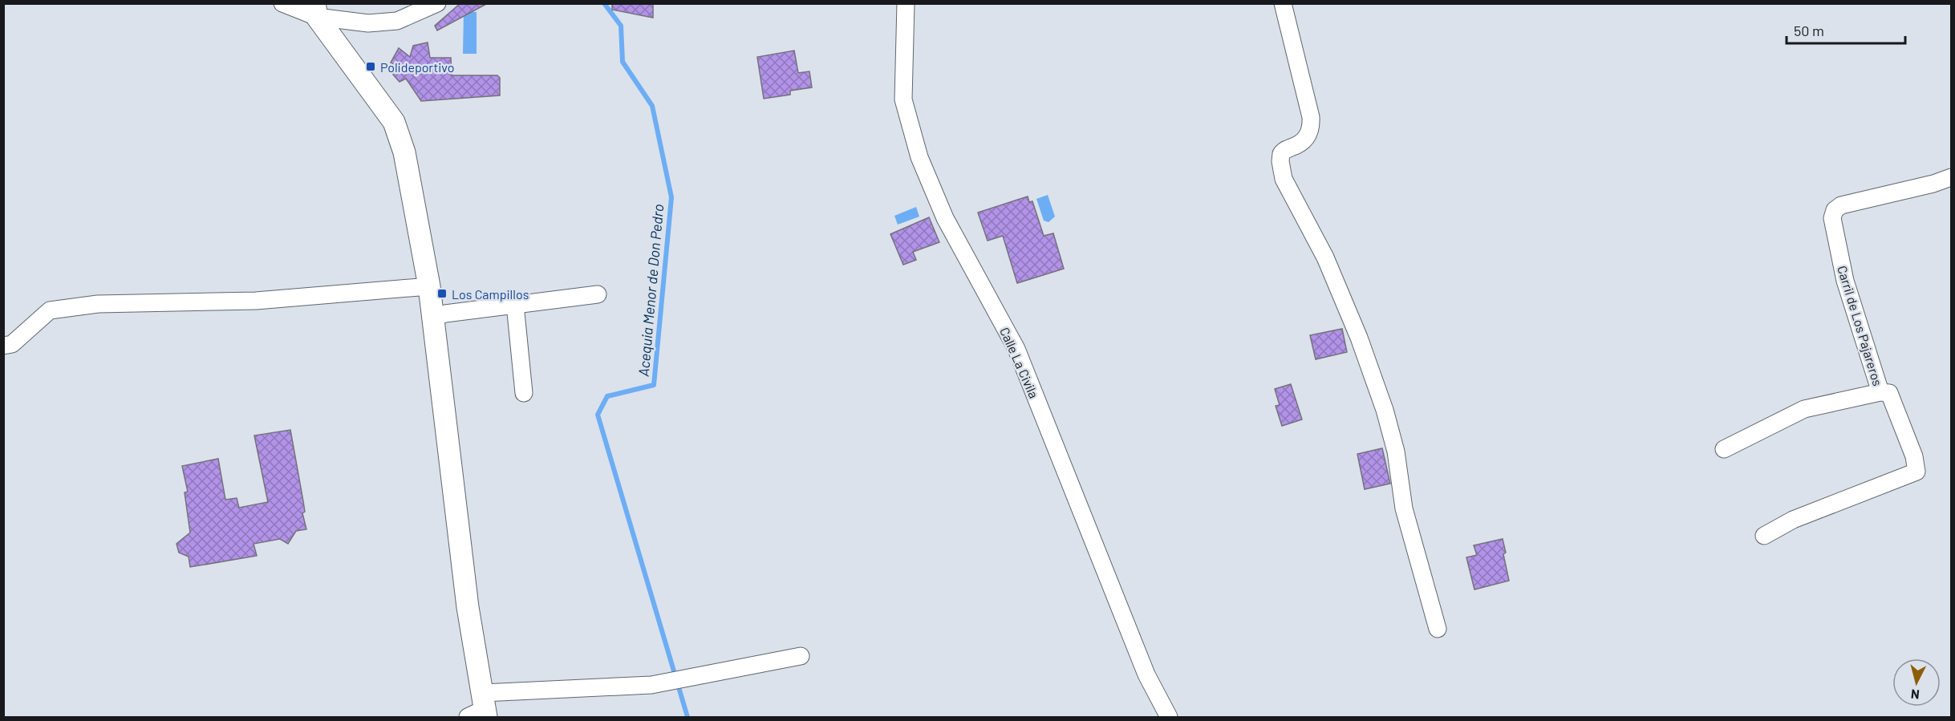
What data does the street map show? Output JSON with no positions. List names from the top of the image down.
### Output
{
  "streets": {
    "street": ["Carril de Los Pajareros", "Calle La Civila"]
  },
  "water": ["Acequia Menor de Don Pedro"],
  "places": {
    "transit": ["Polideportivo", "Los Campillos"]
  },
  "scale_bar": "50 m",
  "north": "bottom"
}
